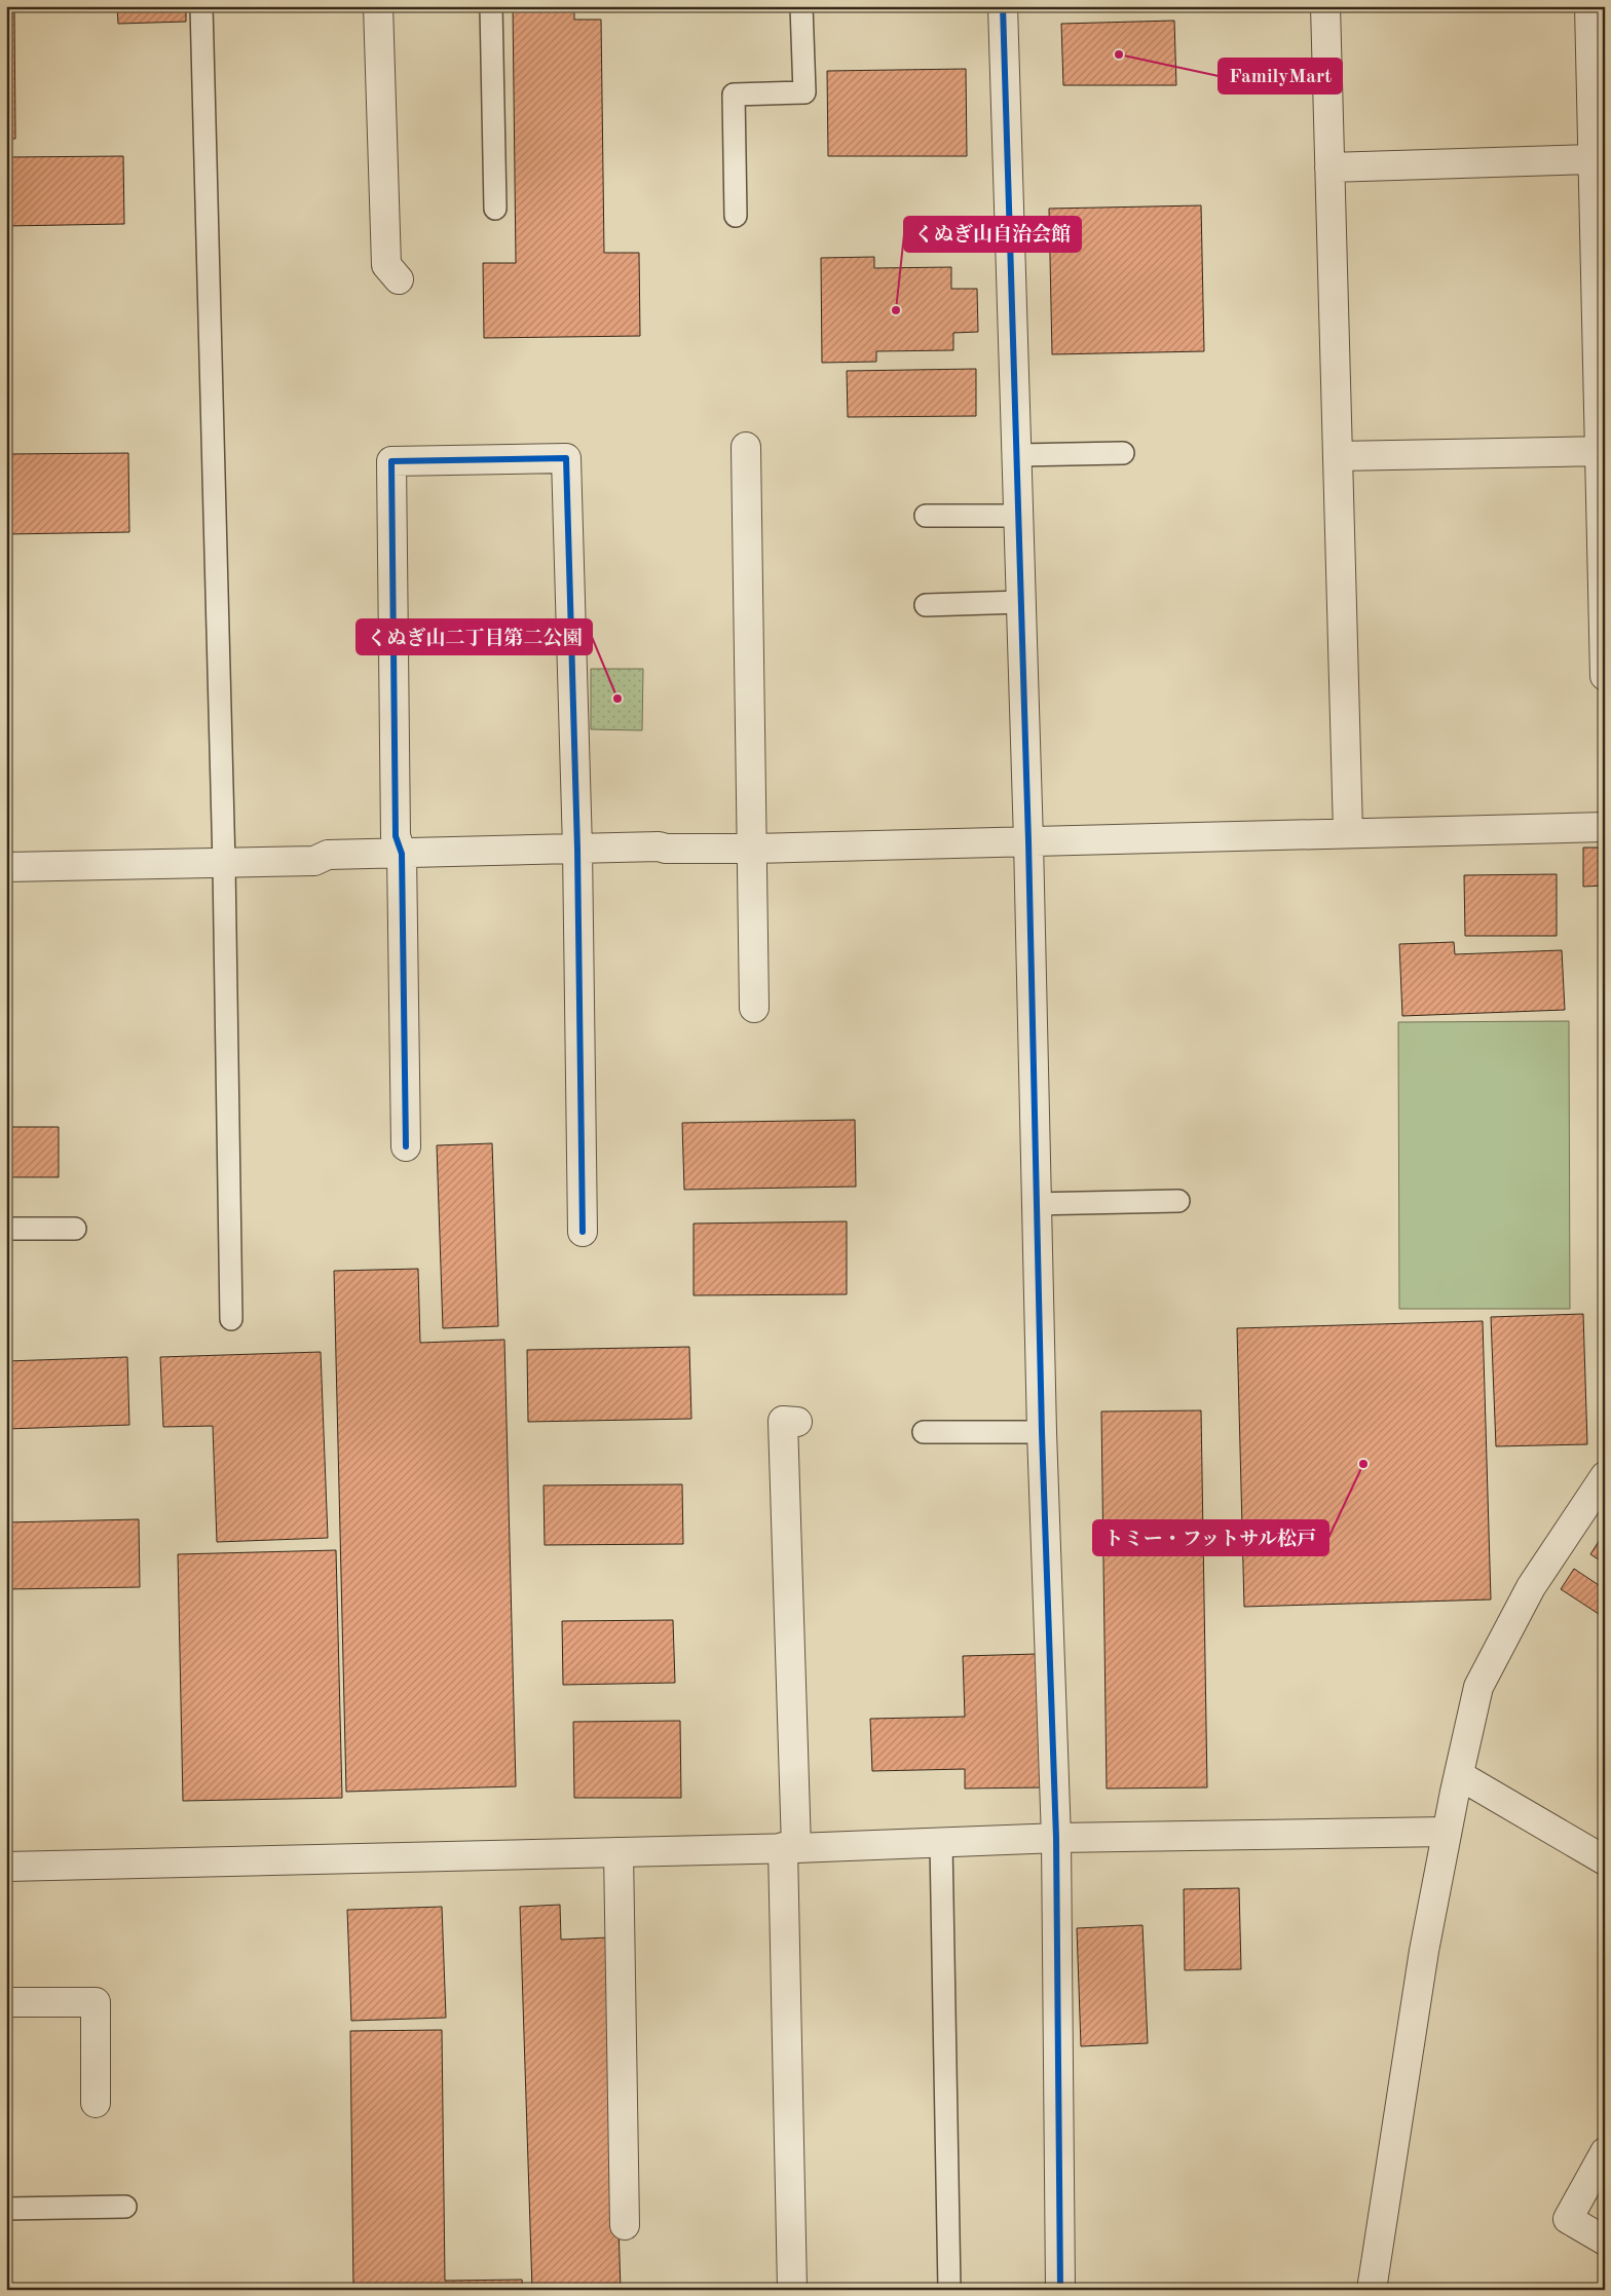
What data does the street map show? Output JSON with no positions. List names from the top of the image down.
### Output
{
  "places": [
    "FamilyMart",
    "くぬぎ山自治会館",
    "くぬぎ山二丁目第二公園",
    "トミー・フットサル松戸"
  ]
}
